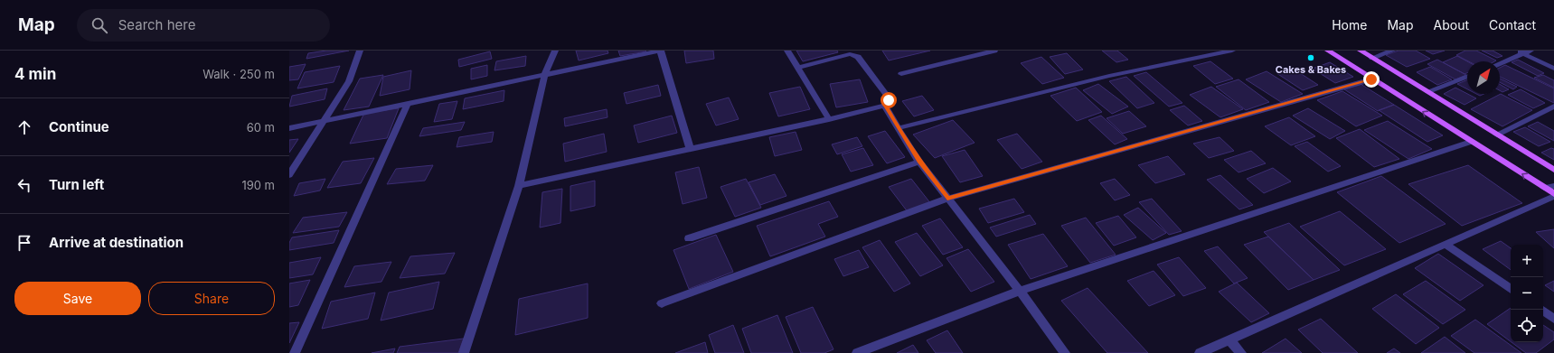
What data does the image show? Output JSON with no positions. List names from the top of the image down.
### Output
{
  "places": ["Cakes & Bakes"],
  "north": "top right",
  "page": {
    "header": "Map",
    "search": "Search here",
    "nav": [
      "Home",
      "Map",
      "About",
      "Contact"
    ],
    "heading": ["4 min", "Walk · 250 m"],
    "list": [
      ["Continue", "60 m"],
      ["Turn left", "190 m"],
      "Arrive at destination"
    ],
    "map_buttons": ["+", "−"],
    "buttons": ["Save", "Share"]
  }
}
